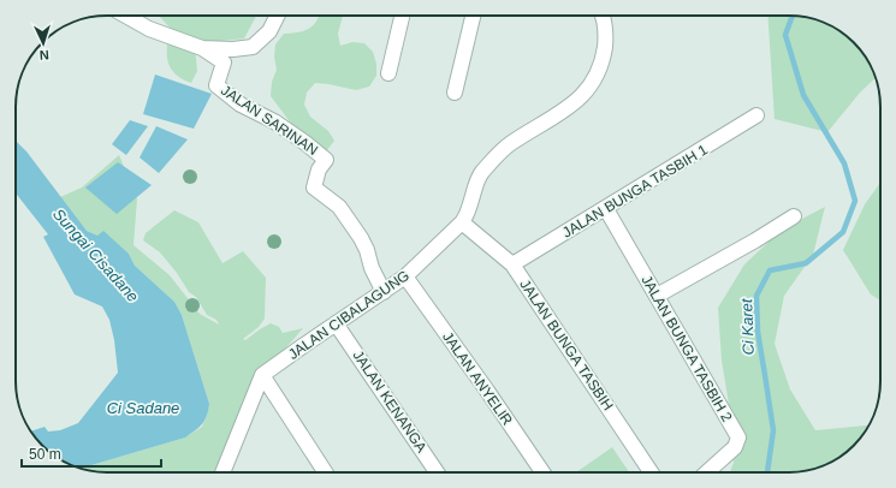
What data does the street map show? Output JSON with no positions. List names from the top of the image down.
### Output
{
  "streets": {
    "street": [
      "JALAN SARINAN",
      "JALAN BUNGA TASBIH 1",
      "JALAN CIBALAGUNG",
      "JALAN BUNGA TASBIH",
      "JALAN BUNGA TASBIH 2",
      "JALAN ANYELIR",
      "JALAN KENANGA"
    ]
  },
  "crossings": [
    ["JALAN SARINAN", "JALAN CIBALAGUNG"],
    ["JALAN BUNGA TASBIH 1", "JALAN BUNGA TASBIH"],
    ["JALAN BUNGA TASBIH 1", "JALAN BUNGA TASBIH 2"],
    ["JALAN CIBALAGUNG", "JALAN BUNGA TASBIH"],
    ["JALAN CIBALAGUNG", "JALAN ANYELIR"],
    ["JALAN CIBALAGUNG", "JALAN KENANGA"]
  ],
  "water": ["Sungai Cisadane", "Ci Karet", "Ci Sadane"],
  "scale_bar": "50 m",
  "north": "bottom"
}
